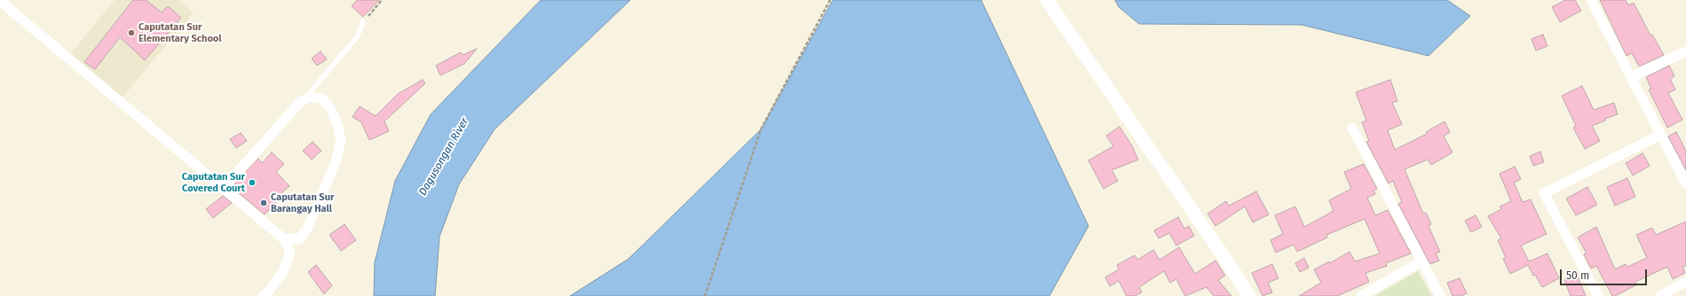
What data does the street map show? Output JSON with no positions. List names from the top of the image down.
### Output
{
  "water": ["Dagusongan River"],
  "places": ["Caputatan Sur Elementary School", "Caputatan Sur Covered Court", "Caputatan Sur Barangay Hall"],
  "scale_bar": "50 m"
}
